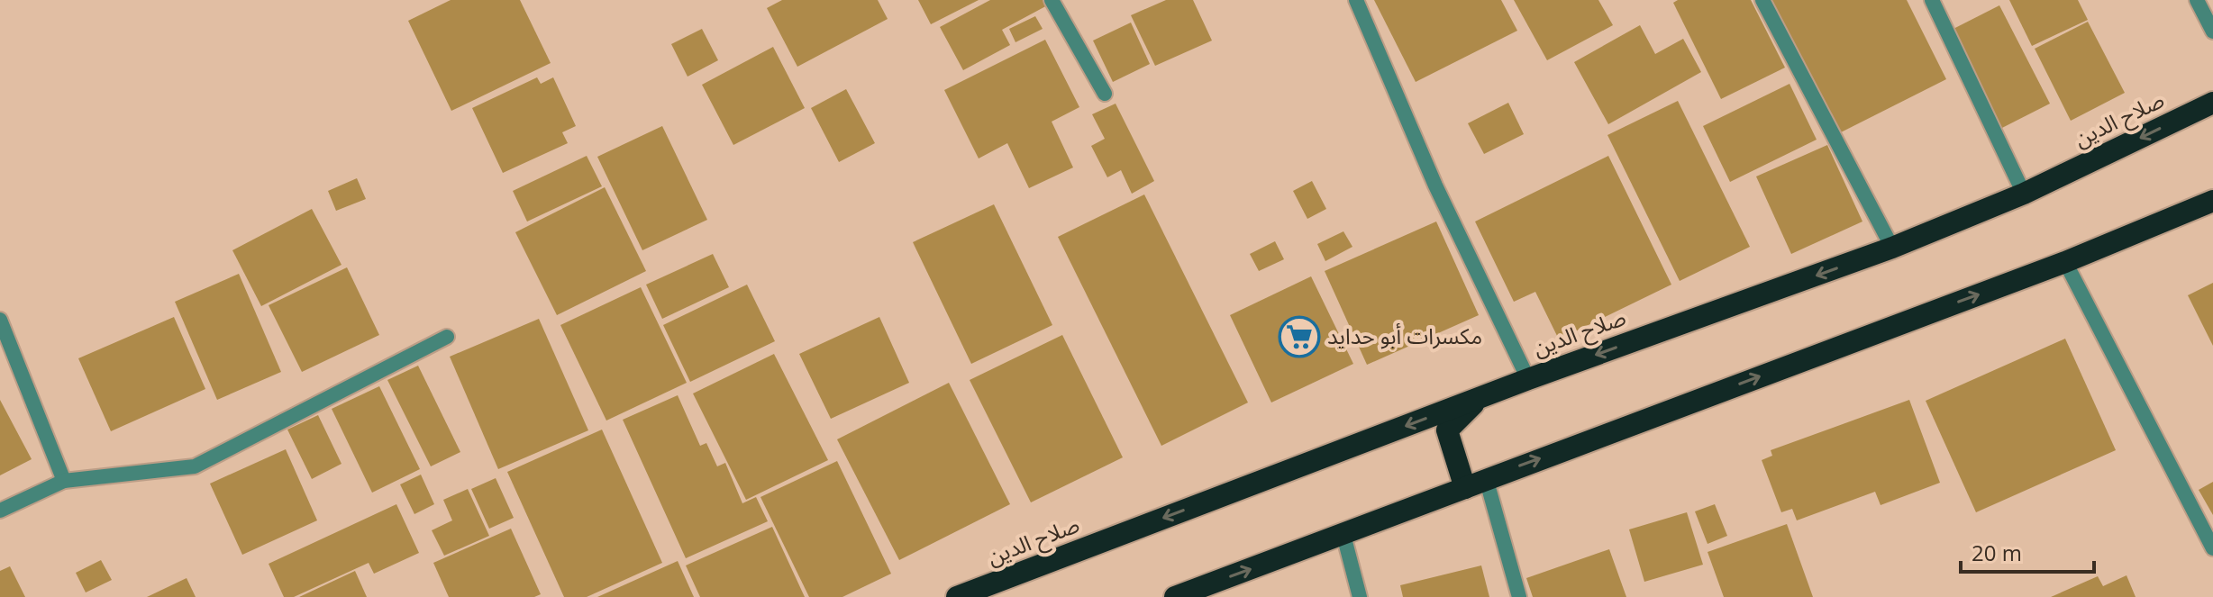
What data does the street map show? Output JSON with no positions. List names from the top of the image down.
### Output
{
  "streets": {
    "highway": ["صلاح الدين"]
  },
  "places": {
    "supermarket": ["مكسرات أبو حدايد"]
  },
  "scale_bar": "20 m"
}
